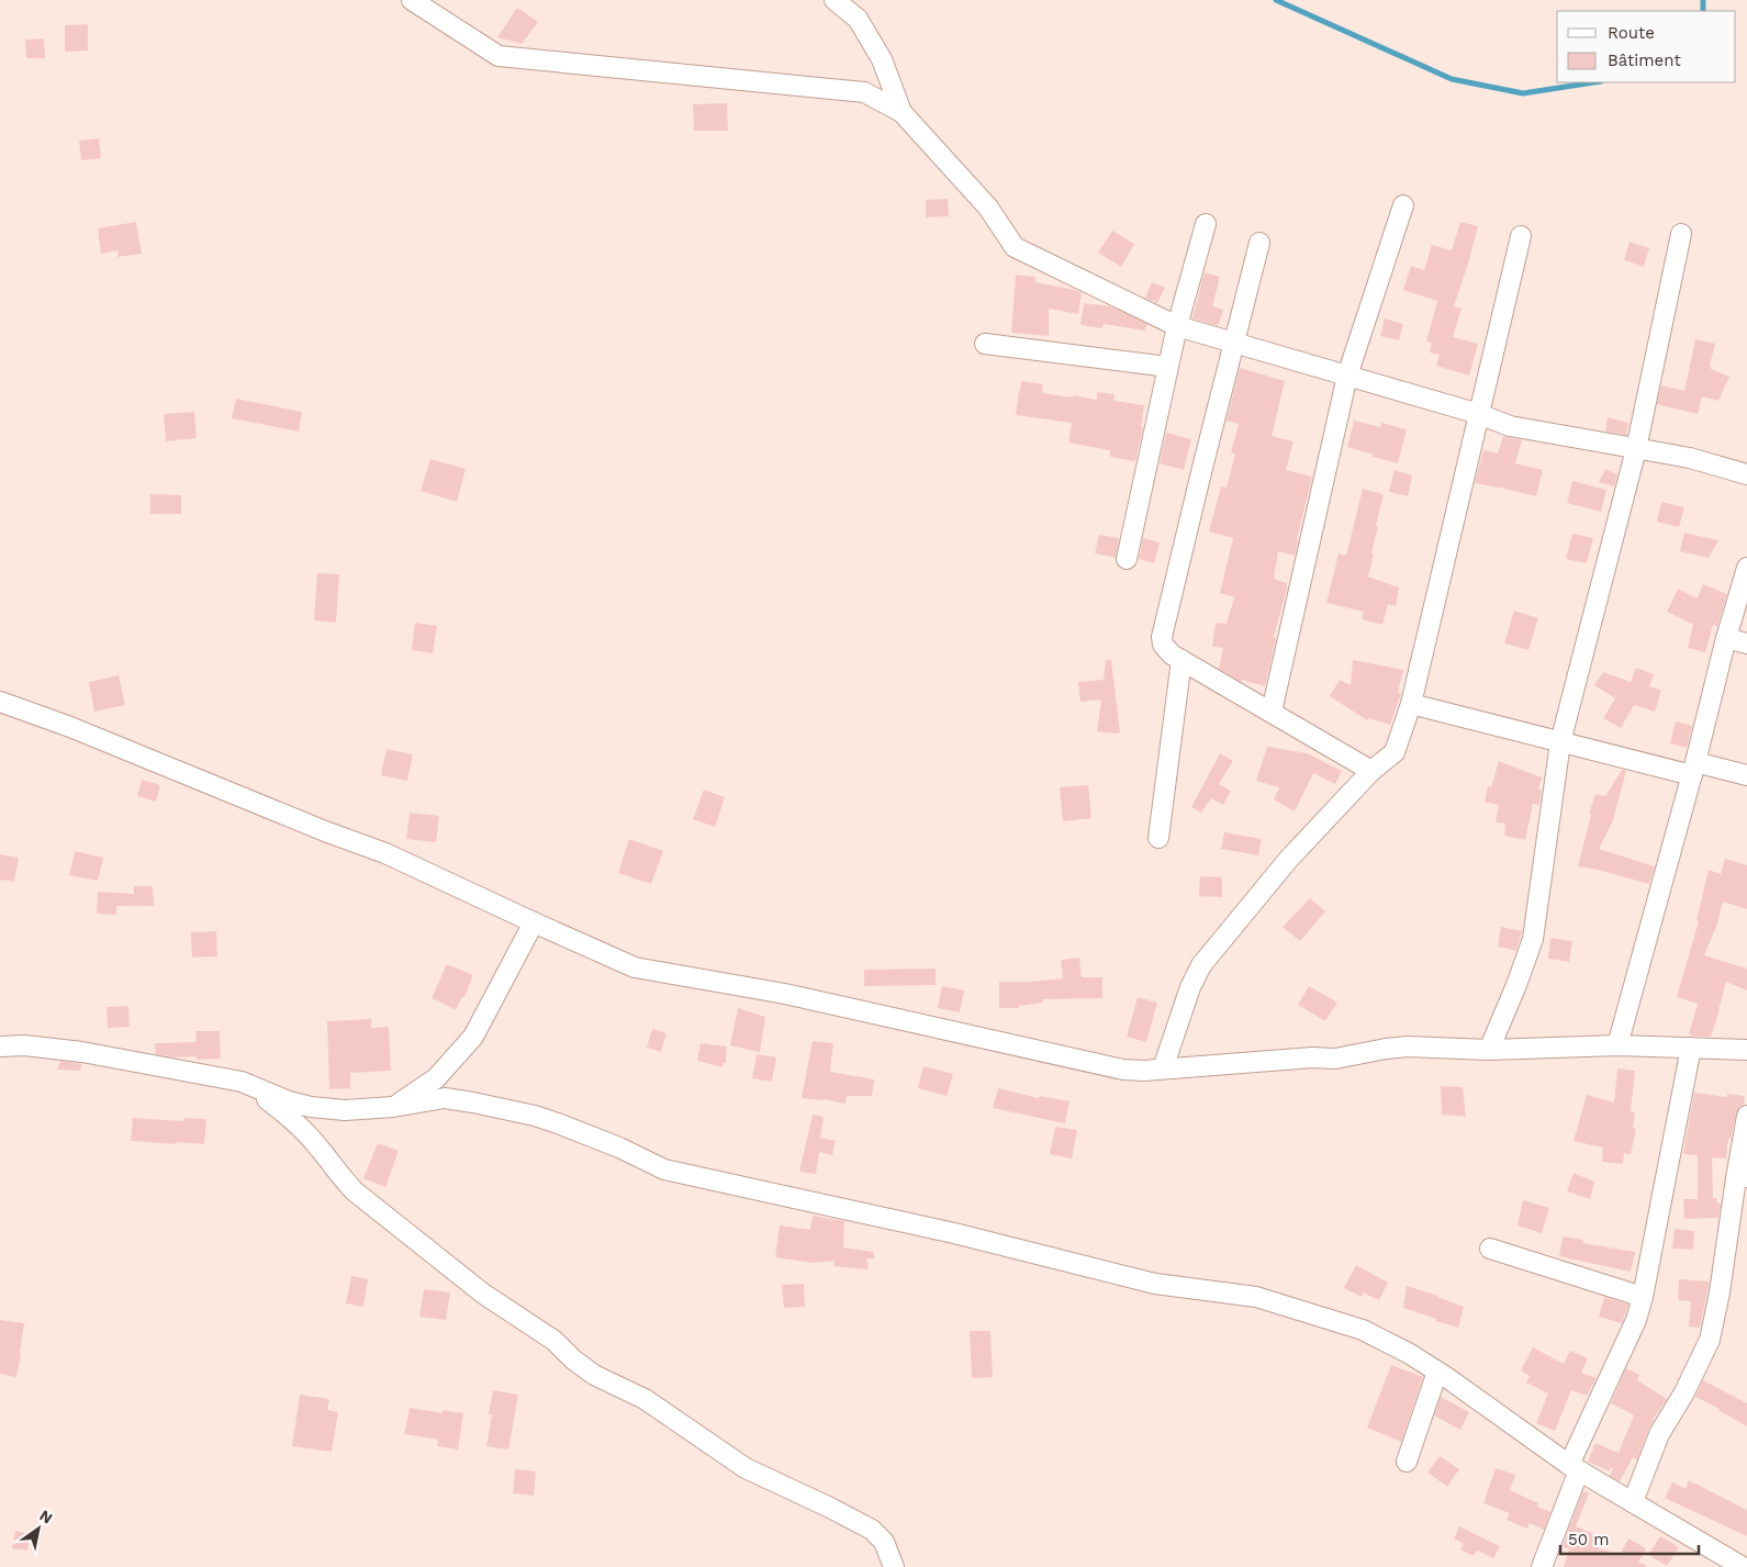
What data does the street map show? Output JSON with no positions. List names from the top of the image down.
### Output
{
  "legend": ["Route", "Bâtiment"],
  "scale_bar": "50 m",
  "north": "top right"
}
